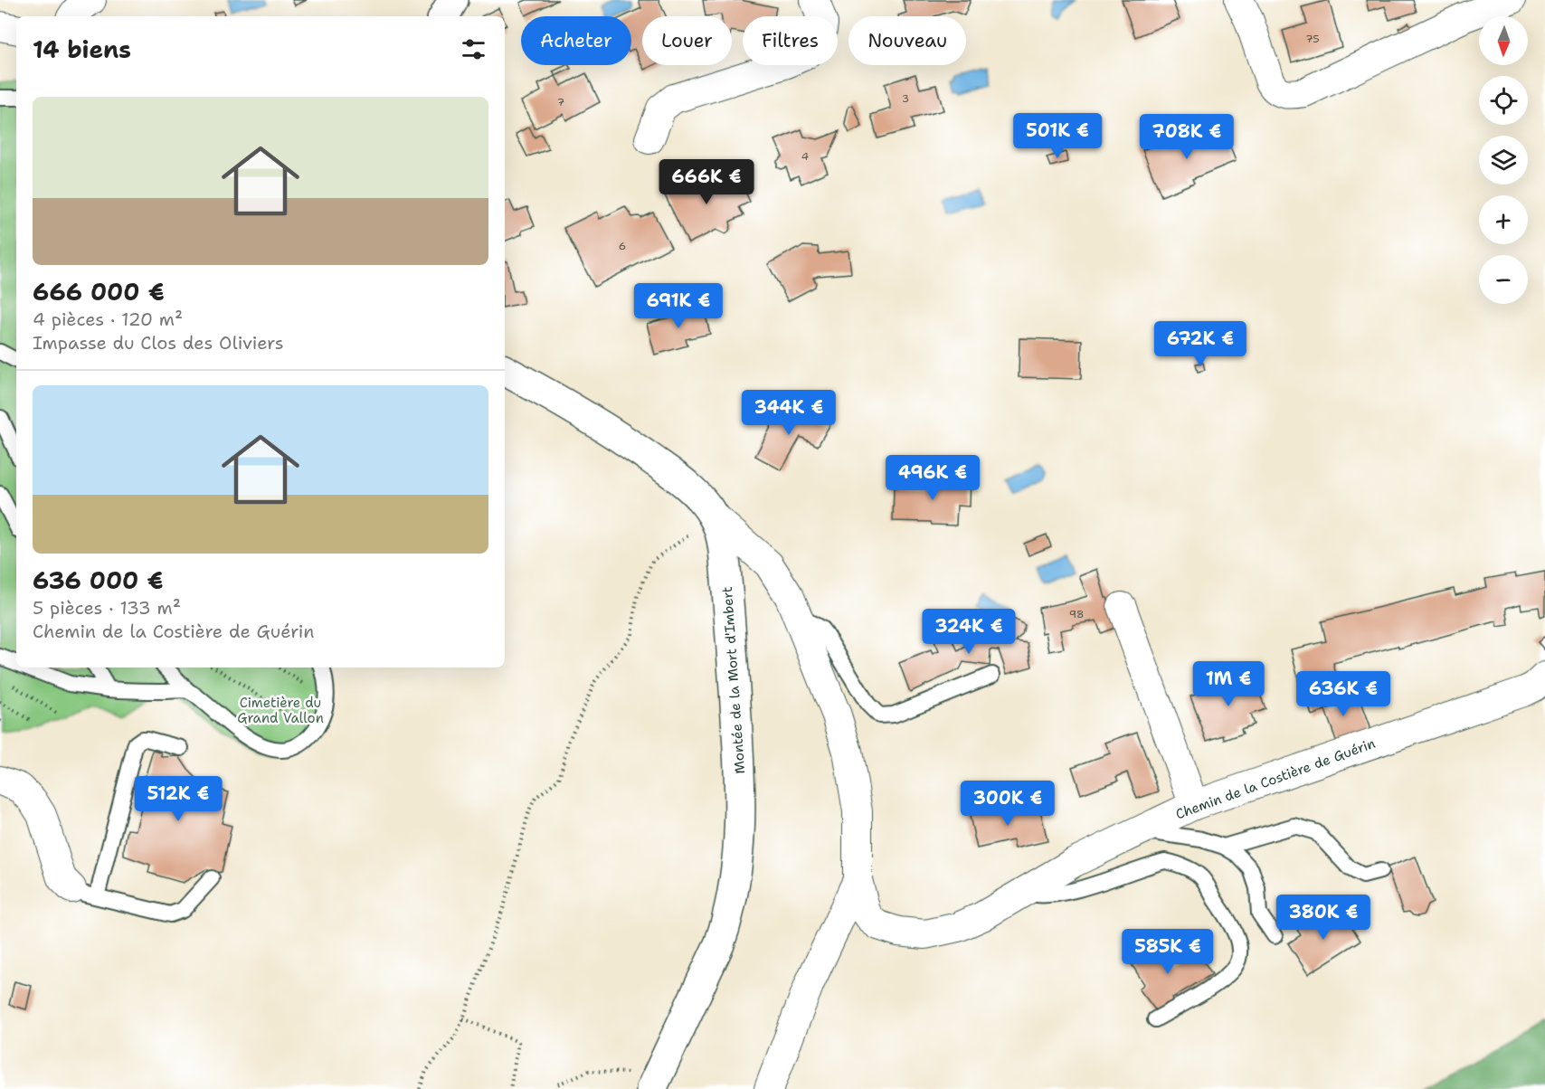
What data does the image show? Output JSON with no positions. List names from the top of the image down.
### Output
{
  "streets": {
    "street": ["Montée de la Mort d'Imbert", "Chemin de la Costière de Guérin"]
  },
  "parks": ["Cimetière du Grand Vallon"],
  "house_numbers": [
    "75",
    "3",
    "7",
    "4",
    "6",
    "98"
  ],
  "north": "bottom",
  "page": {
    "map_buttons": ["+", "−"],
    "chip": [
      "Acheter",
      "Louer",
      "Filtres",
      "Nouveau"
    ],
    "heading": "14 biens",
    "list": [
      {
        "name": "666 000 €",
        "note": "4 pièces · 120 m² · Impasse du Clos des Oliviers"
      },
      {
        "name": "636 000 €",
        "note": "5 pièces · 133 m² · Chemin de la Costière de Guérin"
      }
    ],
    "price": [
      "501K €",
      "708K €",
      "666K €",
      "691K €",
      "672K €",
      "344K €",
      "496K €",
      "324K €",
      "1M €",
      "636K €",
      "512K €",
      "300K €",
      "380K €",
      "585K €"
    ]
  }
}
